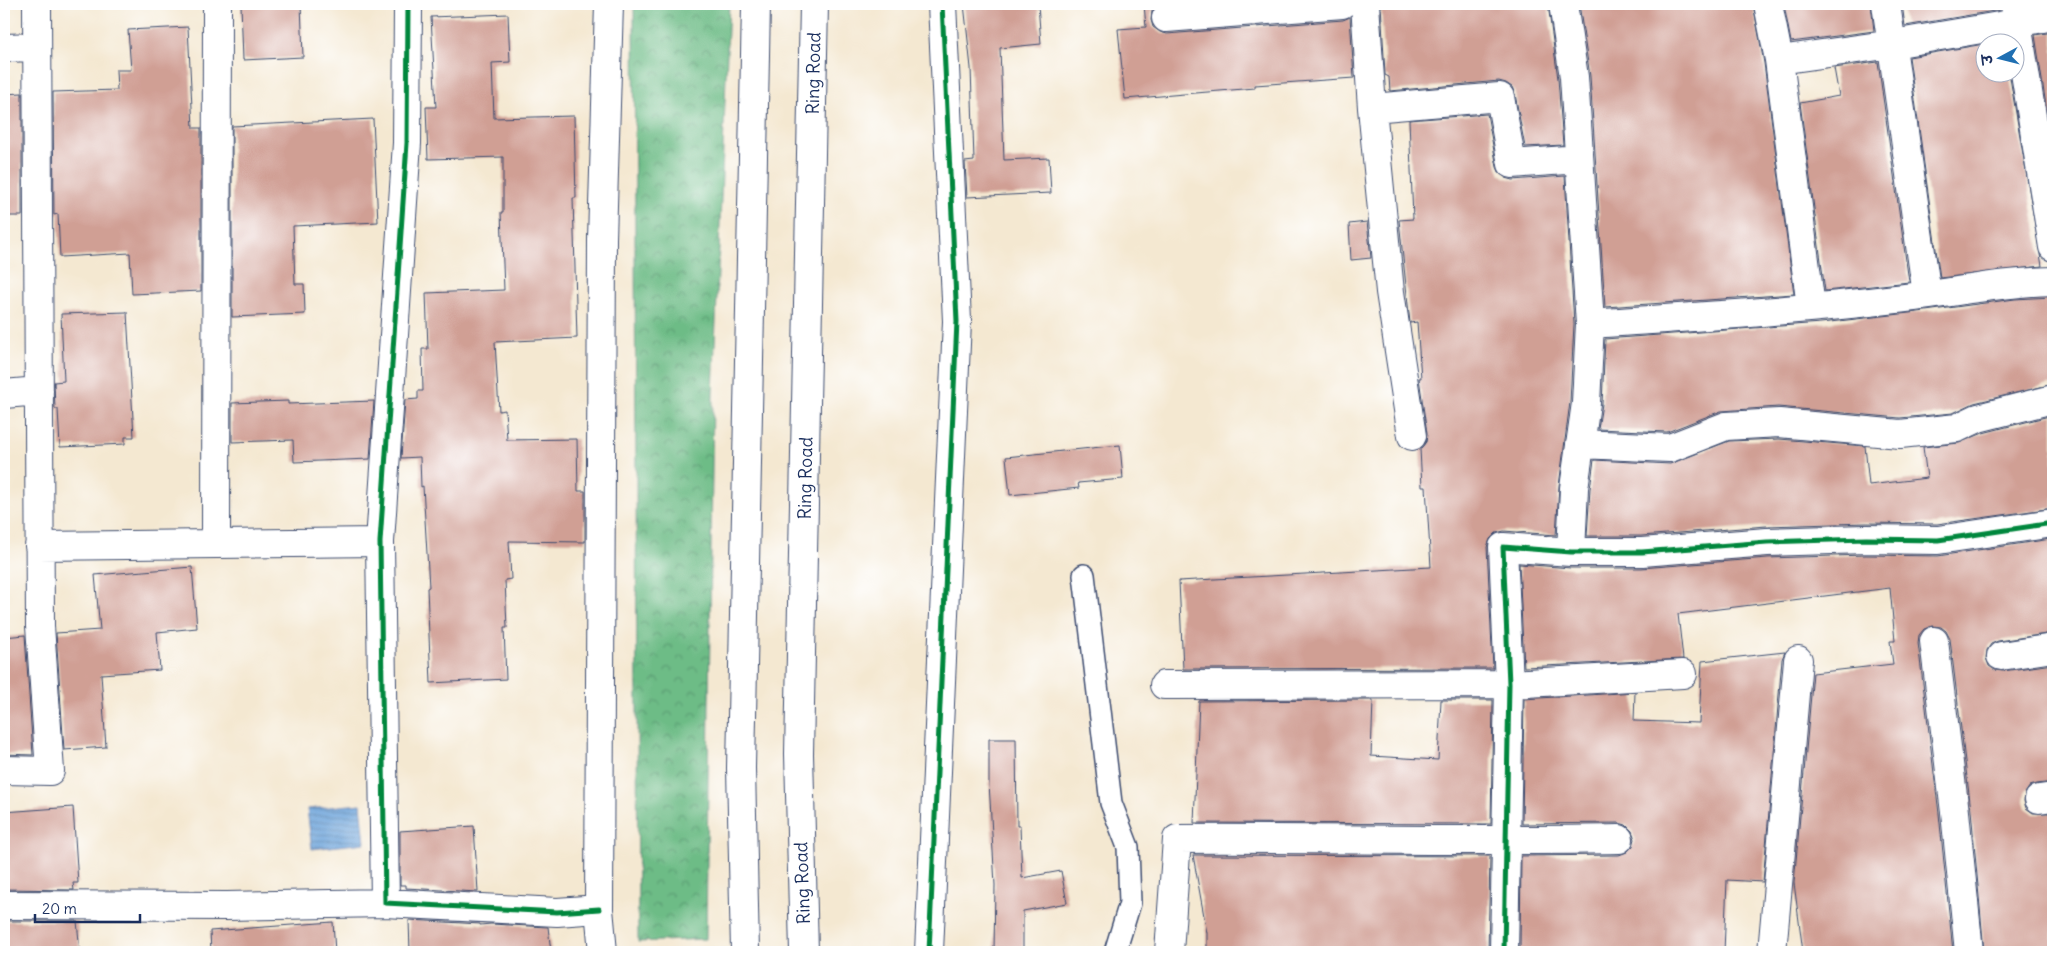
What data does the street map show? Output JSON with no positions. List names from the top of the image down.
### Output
{
  "streets": {
    "street": ["Ring Road"]
  },
  "scale_bar": "20 m",
  "north": "left"
}
